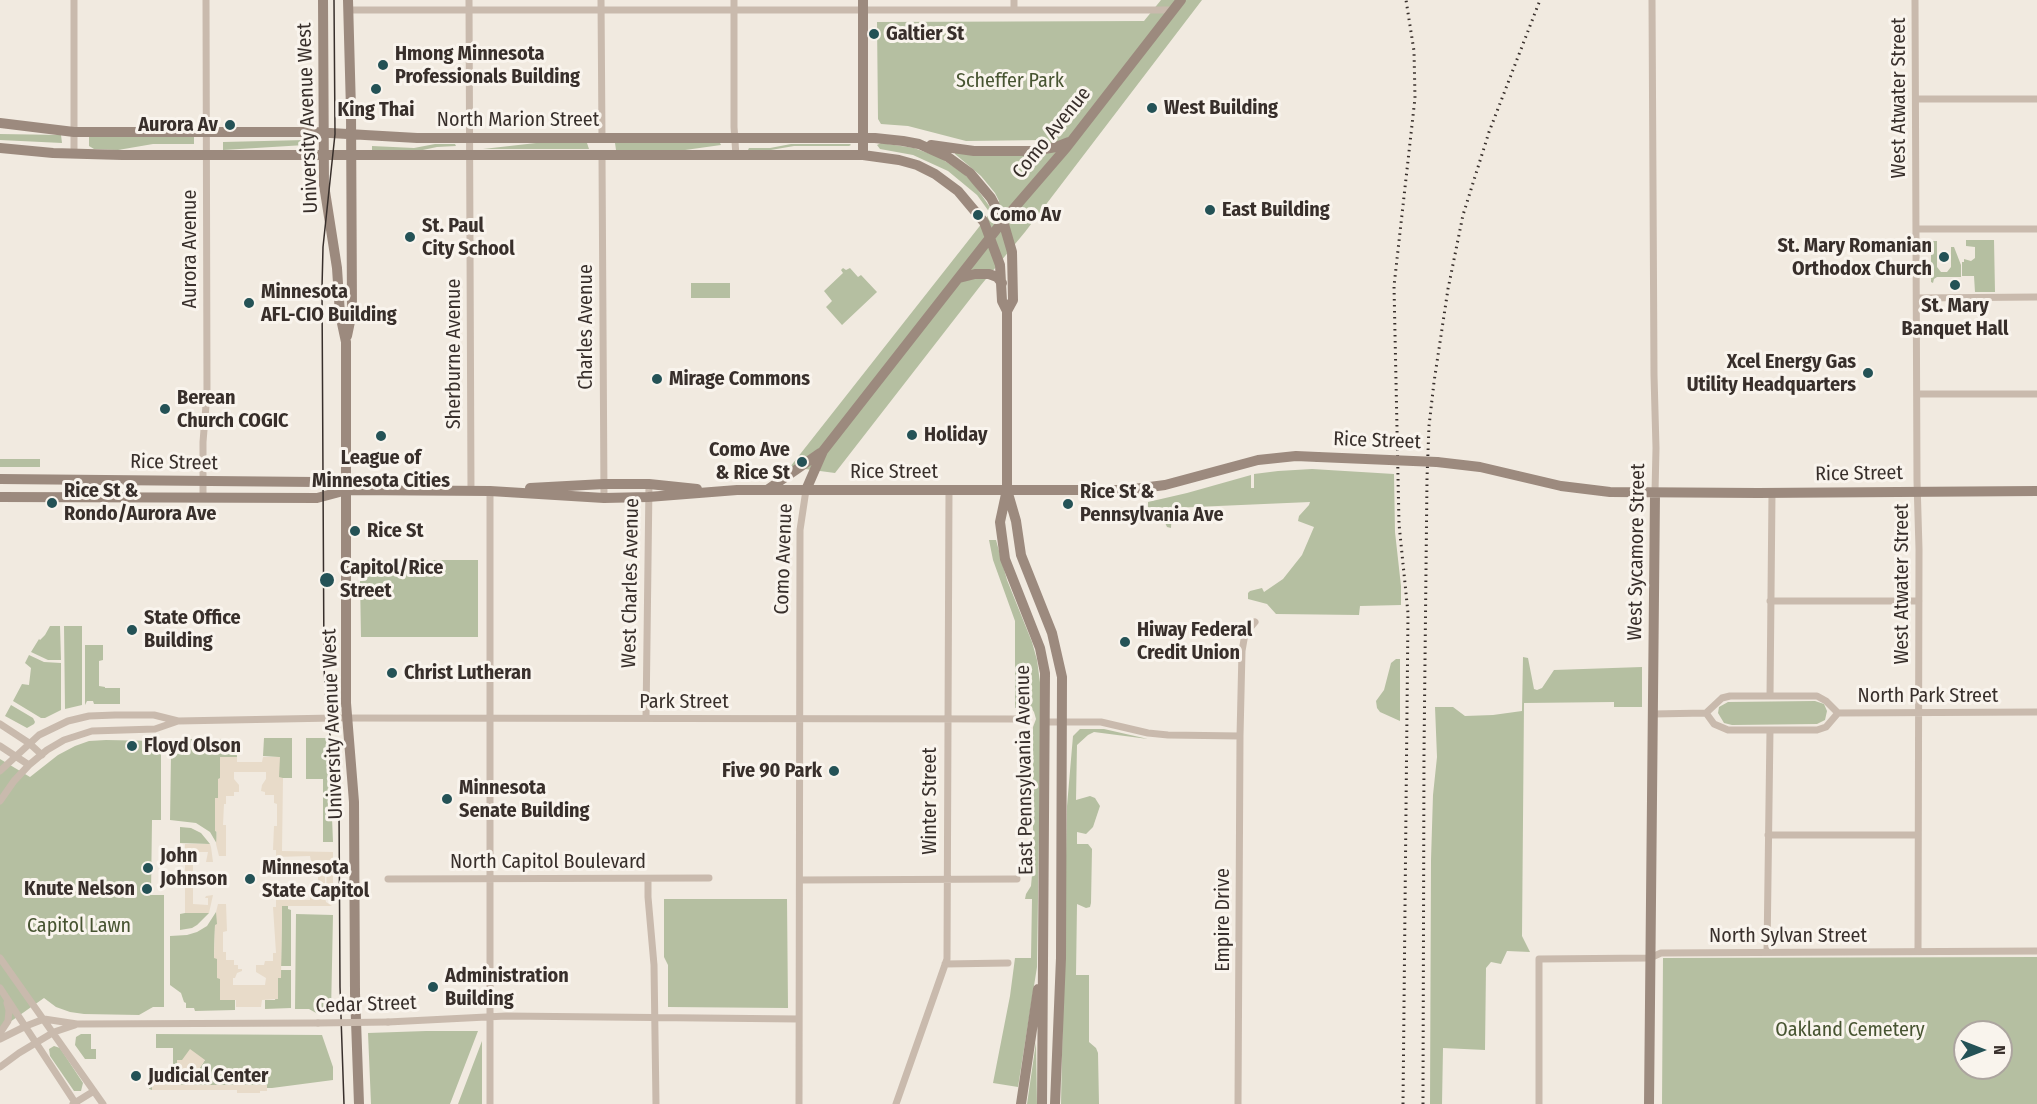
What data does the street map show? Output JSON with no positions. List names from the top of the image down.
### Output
{
  "streets": {
    "main road": [
      "University Avenue West",
      "North Marion Street",
      "Como Avenue",
      "Rice Street",
      "West Sycamore Street",
      "East Pennsylvania Avenue"
    ],
    "street": [
      "West Atwater Street",
      "Aurora Avenue",
      "Charles Avenue",
      "Sherburne Avenue",
      "West Charles Avenue",
      "North Park Street",
      "Park Street",
      "Winter Street",
      "North Capitol Boulevard",
      "Empire Drive",
      "North Sylvan Street",
      "Cedar Street"
    ]
  },
  "crossings": [
    ["West Atwater Street", "Rice Street"],
    ["West Atwater Street", "North Park Street"],
    ["West Atwater Street", "North Sylvan Street"],
    ["University Avenue West", "North Marion Street"],
    ["University Avenue West", "Rice Street"],
    ["University Avenue West", "Park Street"],
    ["North Marion Street", "Como Avenue"],
    ["North Marion Street", "Aurora Avenue"],
    ["North Marion Street", "Charles Avenue"],
    ["North Marion Street", "Sherburne Avenue"],
    ["Como Avenue", "Rice Street"],
    ["Como Avenue", "Park Street"],
    ["Como Avenue", "Cedar Street"],
    ["Aurora Avenue", "Rice Street"],
    ["Charles Avenue", "Rice Street"],
    ["Sherburne Avenue", "Rice Street"],
    ["Rice Street", "West Sycamore Street"],
    ["Rice Street", "West Charles Avenue"],
    ["Rice Street", "East Pennsylvania Avenue"],
    ["Rice Street", "Winter Street"],
    ["West Sycamore Street", "North Sylvan Street"],
    ["West Charles Avenue", "Park Street"],
    ["Park Street", "Winter Street"]
  ],
  "parks": ["Scheffer Park", "Capitol Lawn", "Oakland Cemetery"],
  "places": [
    "Galtier St",
    "Hmong Minnesota Professionals Building",
    "King Thai",
    "West Building",
    "Aurora Av",
    "East Building",
    "Como Av",
    "St. Paul City School",
    "St. Mary Romanian Orthodox Church",
    "St. Mary Banquet Hall",
    "Minnesota AFL-CIO Building",
    "Xcel Energy Gas Utility Headquarters",
    "Mirage Commons",
    "Berean Church COGIC",
    "Holiday",
    "League of Minnesota Cities",
    "Como Ave & Rice St",
    "Rice St & Rondo/Aurora Ave",
    "Rice St & Pennsylvania Ave",
    "Rice St",
    "Capitol/Rice Street",
    "State Office Building",
    "Hiway Federal Credit Union",
    "Christ Lutheran",
    "Floyd Olson",
    "Five 90 Park",
    "Minnesota Senate Building",
    "John Johnson",
    "Minnesota State Capitol",
    "Knute Nelson",
    "Administration Building",
    "Judicial Center"
  ],
  "north": "right"
}
